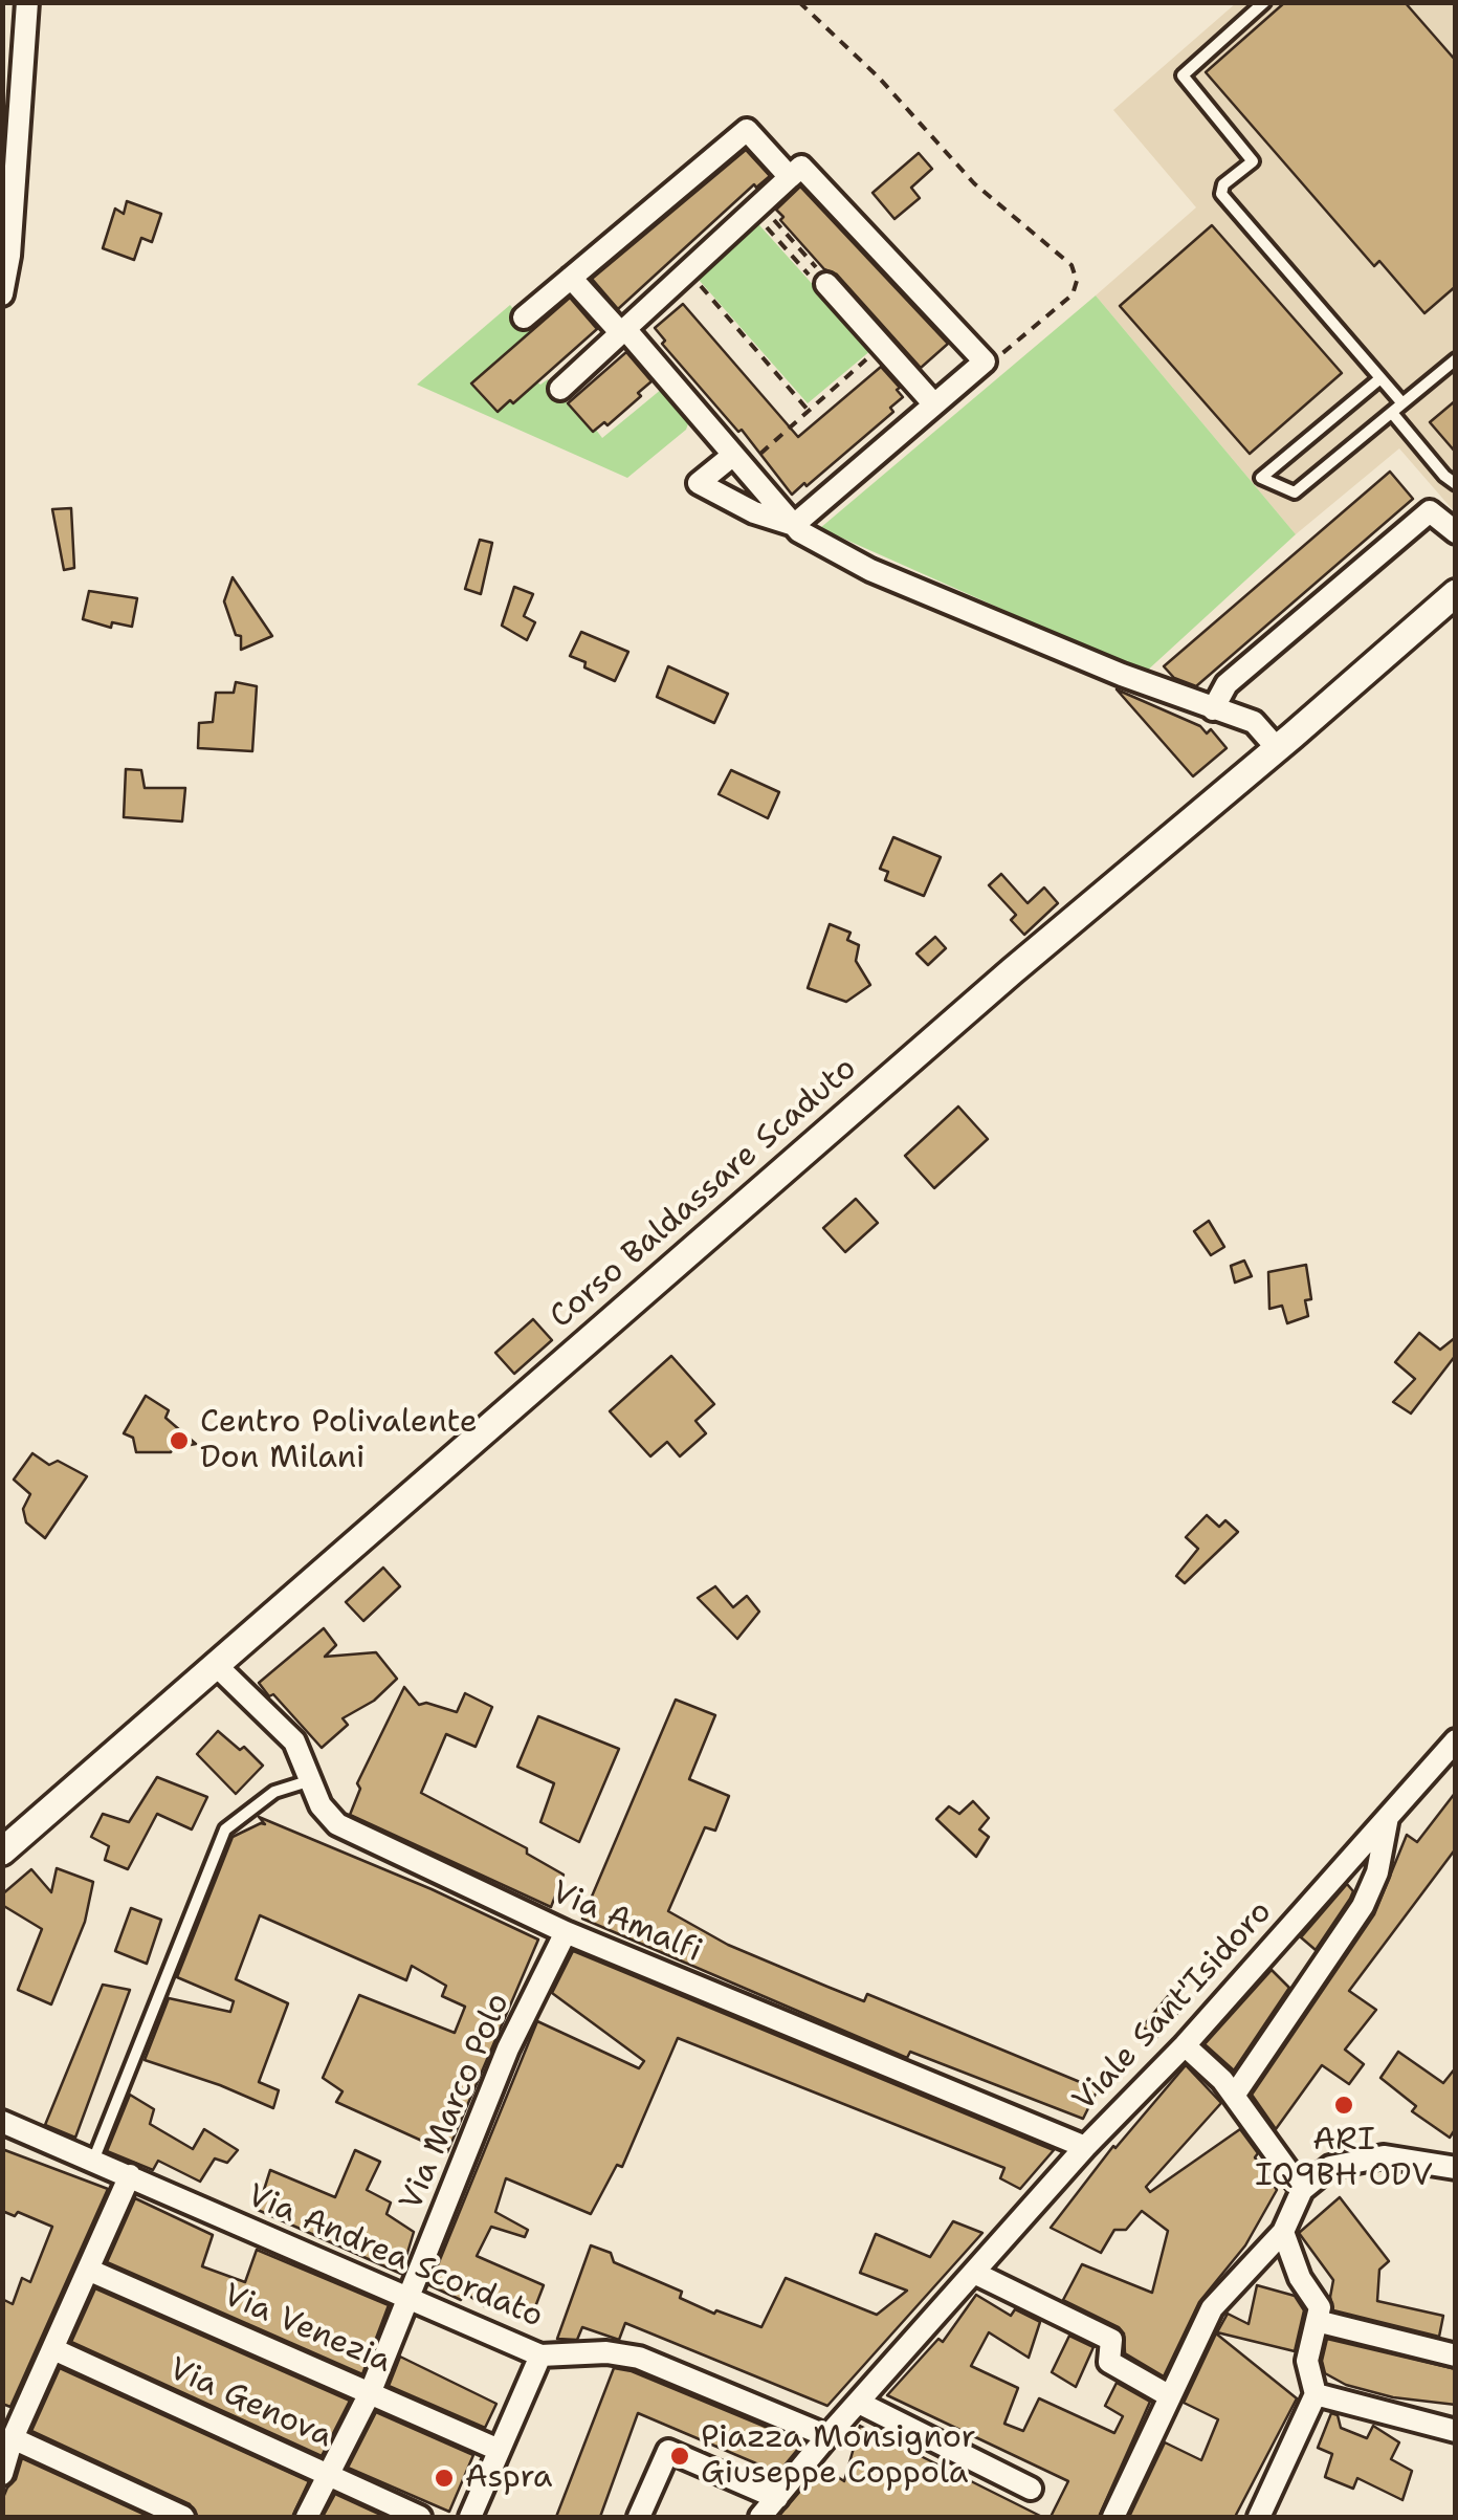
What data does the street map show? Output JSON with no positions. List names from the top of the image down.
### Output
{
  "streets": {
    "street": [
      "Corso Baldassare Scaduto",
      "Via Amalfi",
      "Viale Sant'Isidoro",
      "Via Marco Polo",
      "Via Andrea Scordato",
      "Via Venezia",
      "Via Genova"
    ]
  },
  "crossings": [
    ["Corso Baldassare Scaduto", "Via Amalfi"],
    ["Via Amalfi", "Viale Sant'Isidoro"],
    ["Via Amalfi", "Via Marco Polo"],
    ["Viale Sant'Isidoro", "Via Andrea Scordato"],
    ["Via Marco Polo", "Via Andrea Scordato"],
    ["Via Marco Polo", "Via Venezia"],
    ["Via Marco Polo", "Via Genova"]
  ],
  "places": [
    "Centro Polivalente Don Milani",
    "ARI IQ9BH ODV",
    "Piazza Monsignor Giuseppe Coppola",
    "Aspra"
  ]
}
